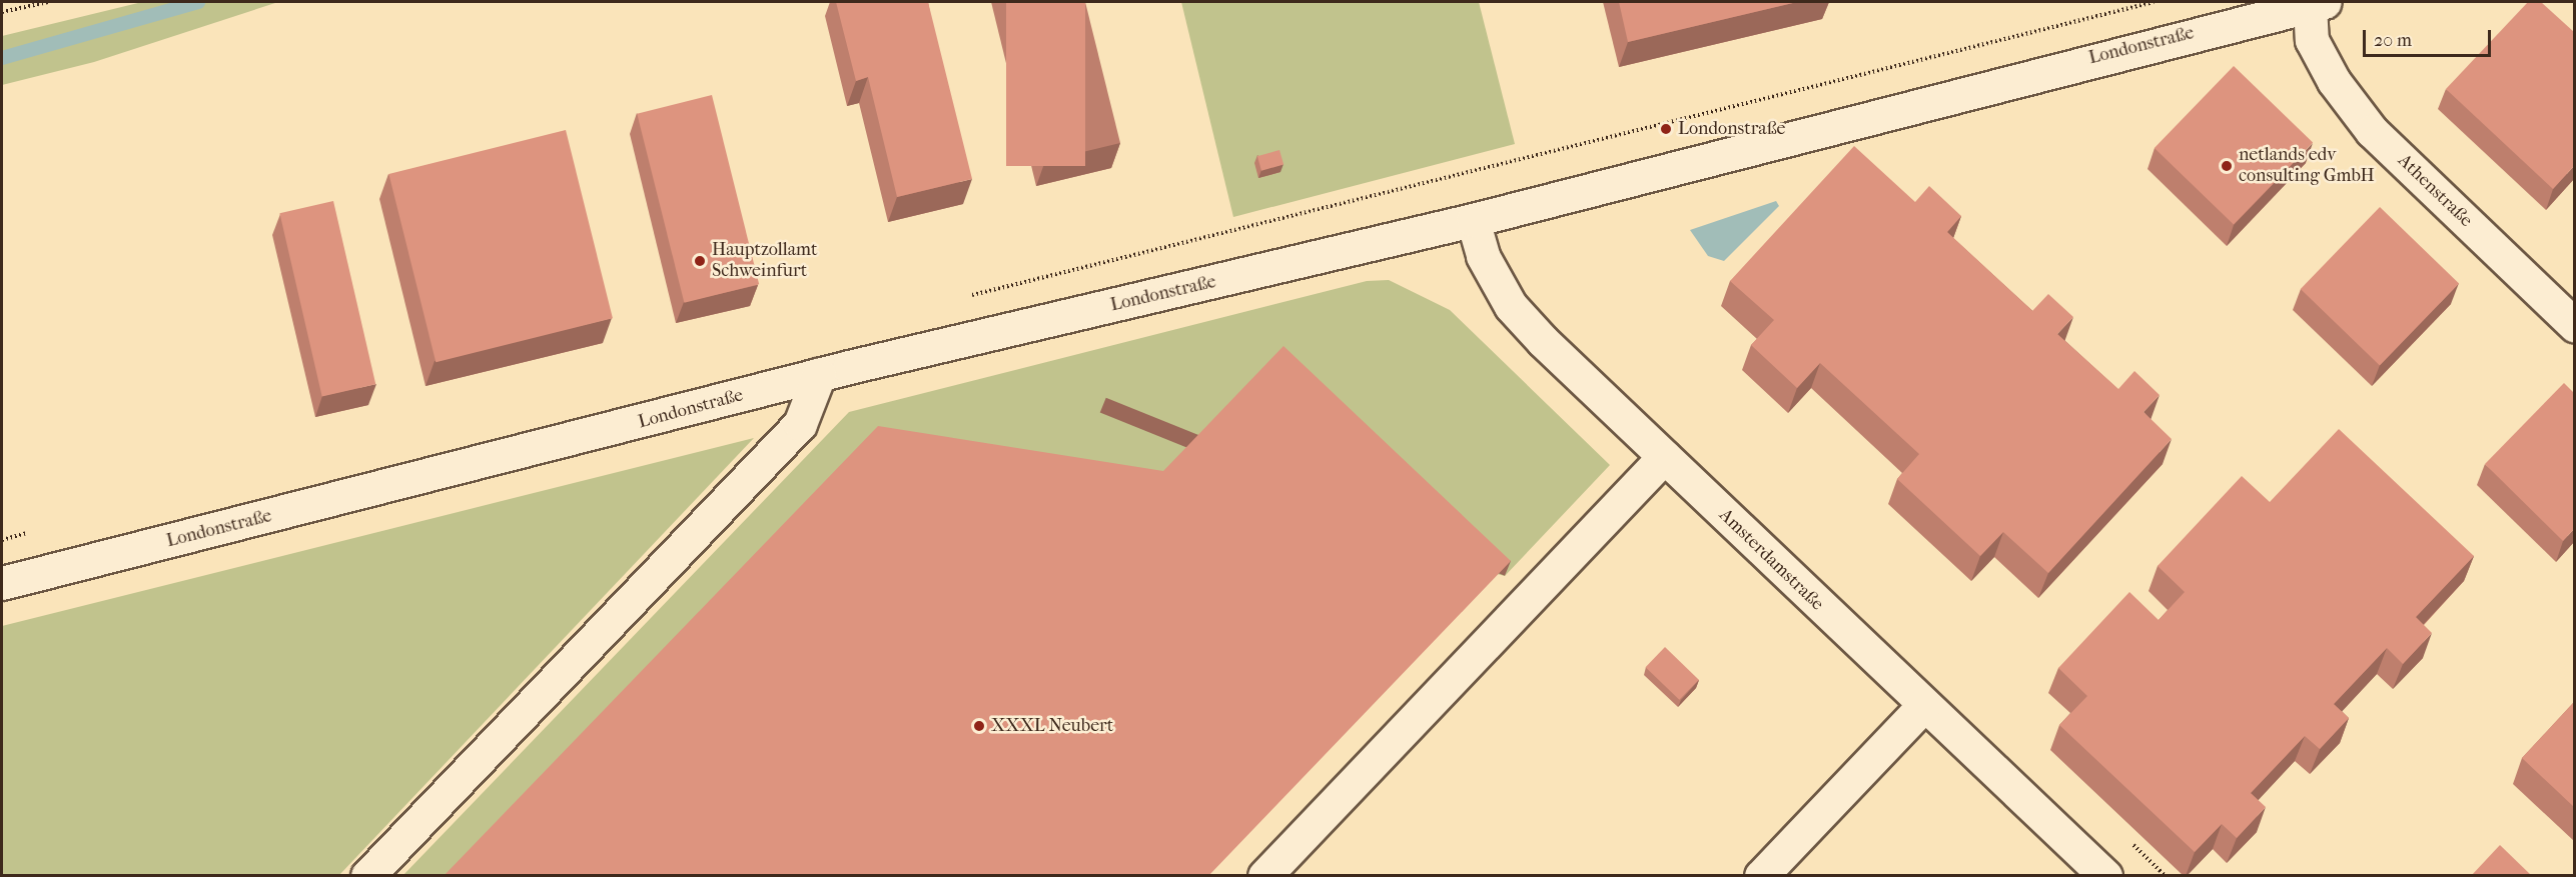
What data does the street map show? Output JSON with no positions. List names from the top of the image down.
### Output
{
  "streets": {
    "street": ["Londonstraße", "Athenstraße", "Amsterdamstraße"]
  },
  "crossings": [
    ["Londonstraße", "Athenstraße"],
    ["Londonstraße", "Amsterdamstraße"]
  ],
  "places": [
    "Londonstraße",
    "netlands edv consulting GmbH",
    "Hauptzollamt Schweinfurt",
    "XXXL Neubert"
  ],
  "scale_bar": "20 m"
}
